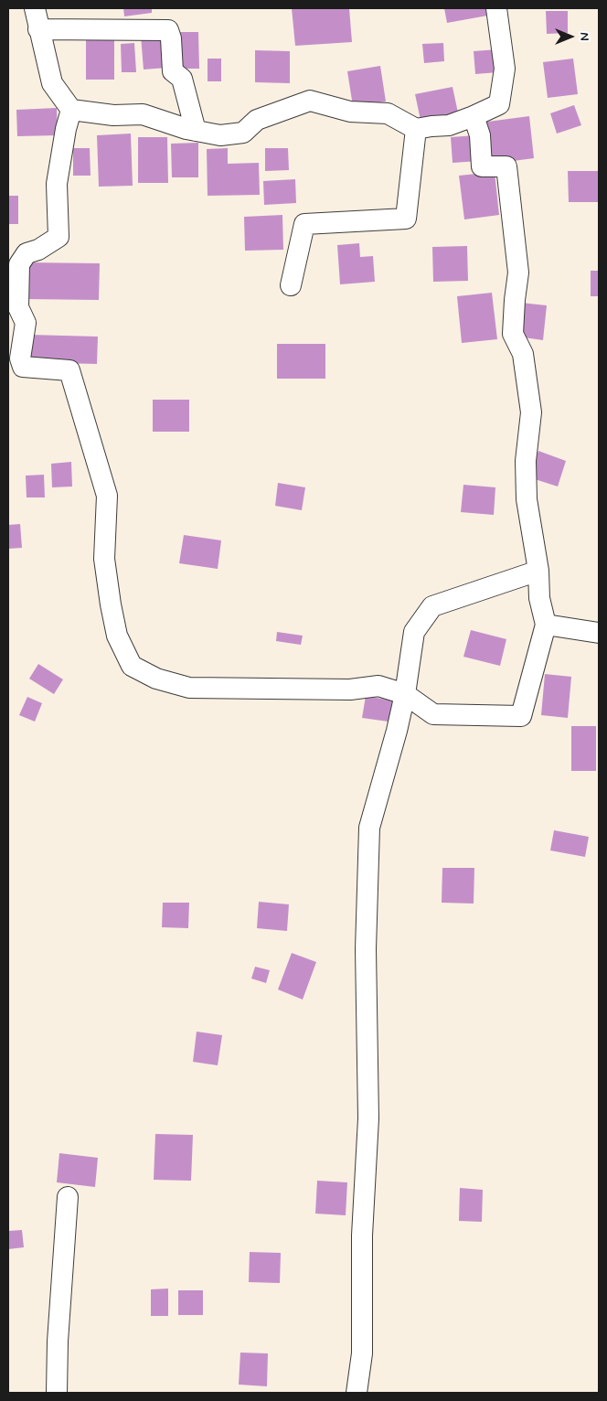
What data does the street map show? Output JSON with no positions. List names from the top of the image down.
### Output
{
  "north": "right"
}
